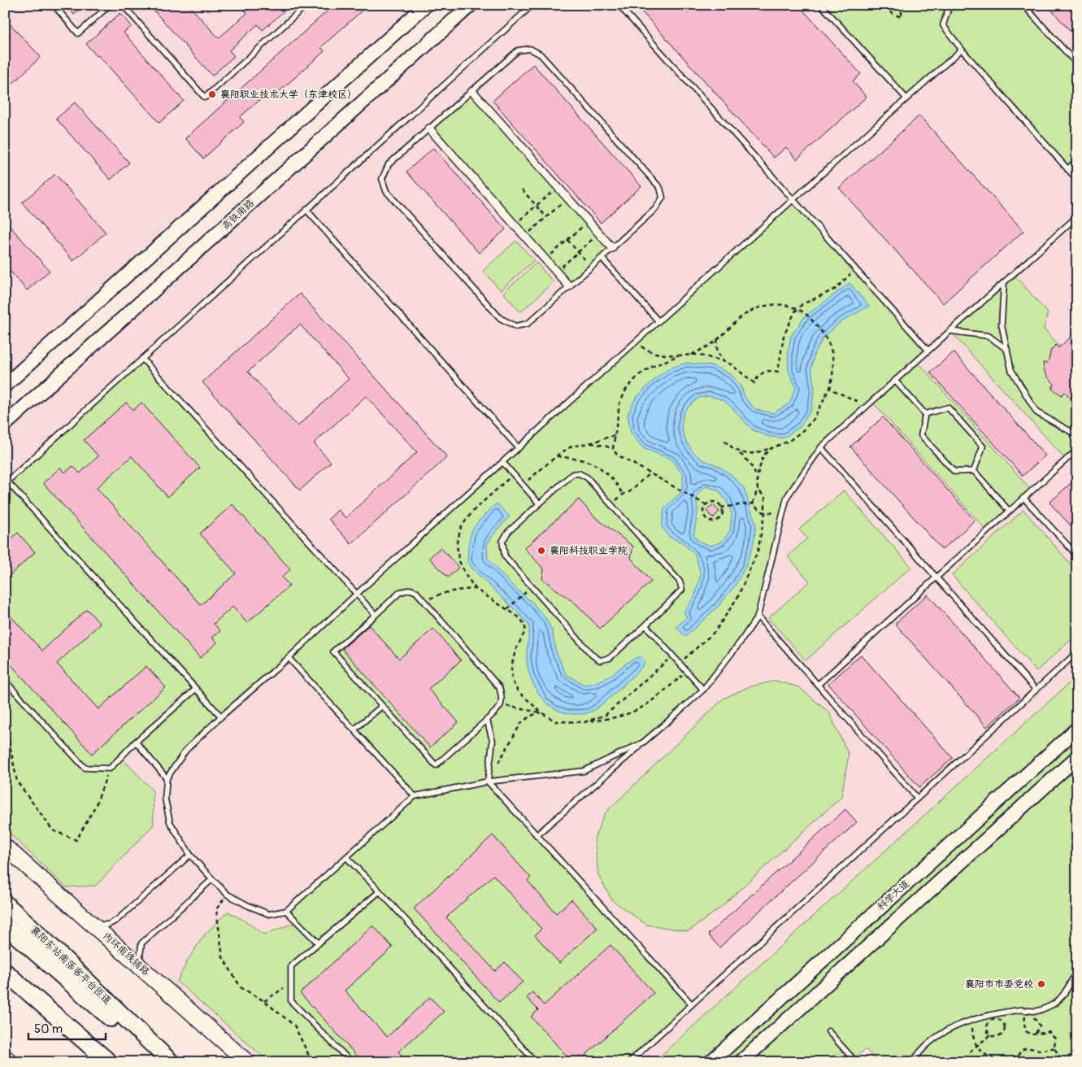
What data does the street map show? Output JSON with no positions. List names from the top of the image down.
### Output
{
  "streets": {
    "highway": ["襄阳东站南落客平台匝道"],
    "main road": ["高铁南路", "科学大道", "内环南线辅路"]
  },
  "places": ["襄阳职业技术大学（东津校区）", "襄阳科技职业学院", "襄阳市市委党校"],
  "scale_bar": "50 m"
}
